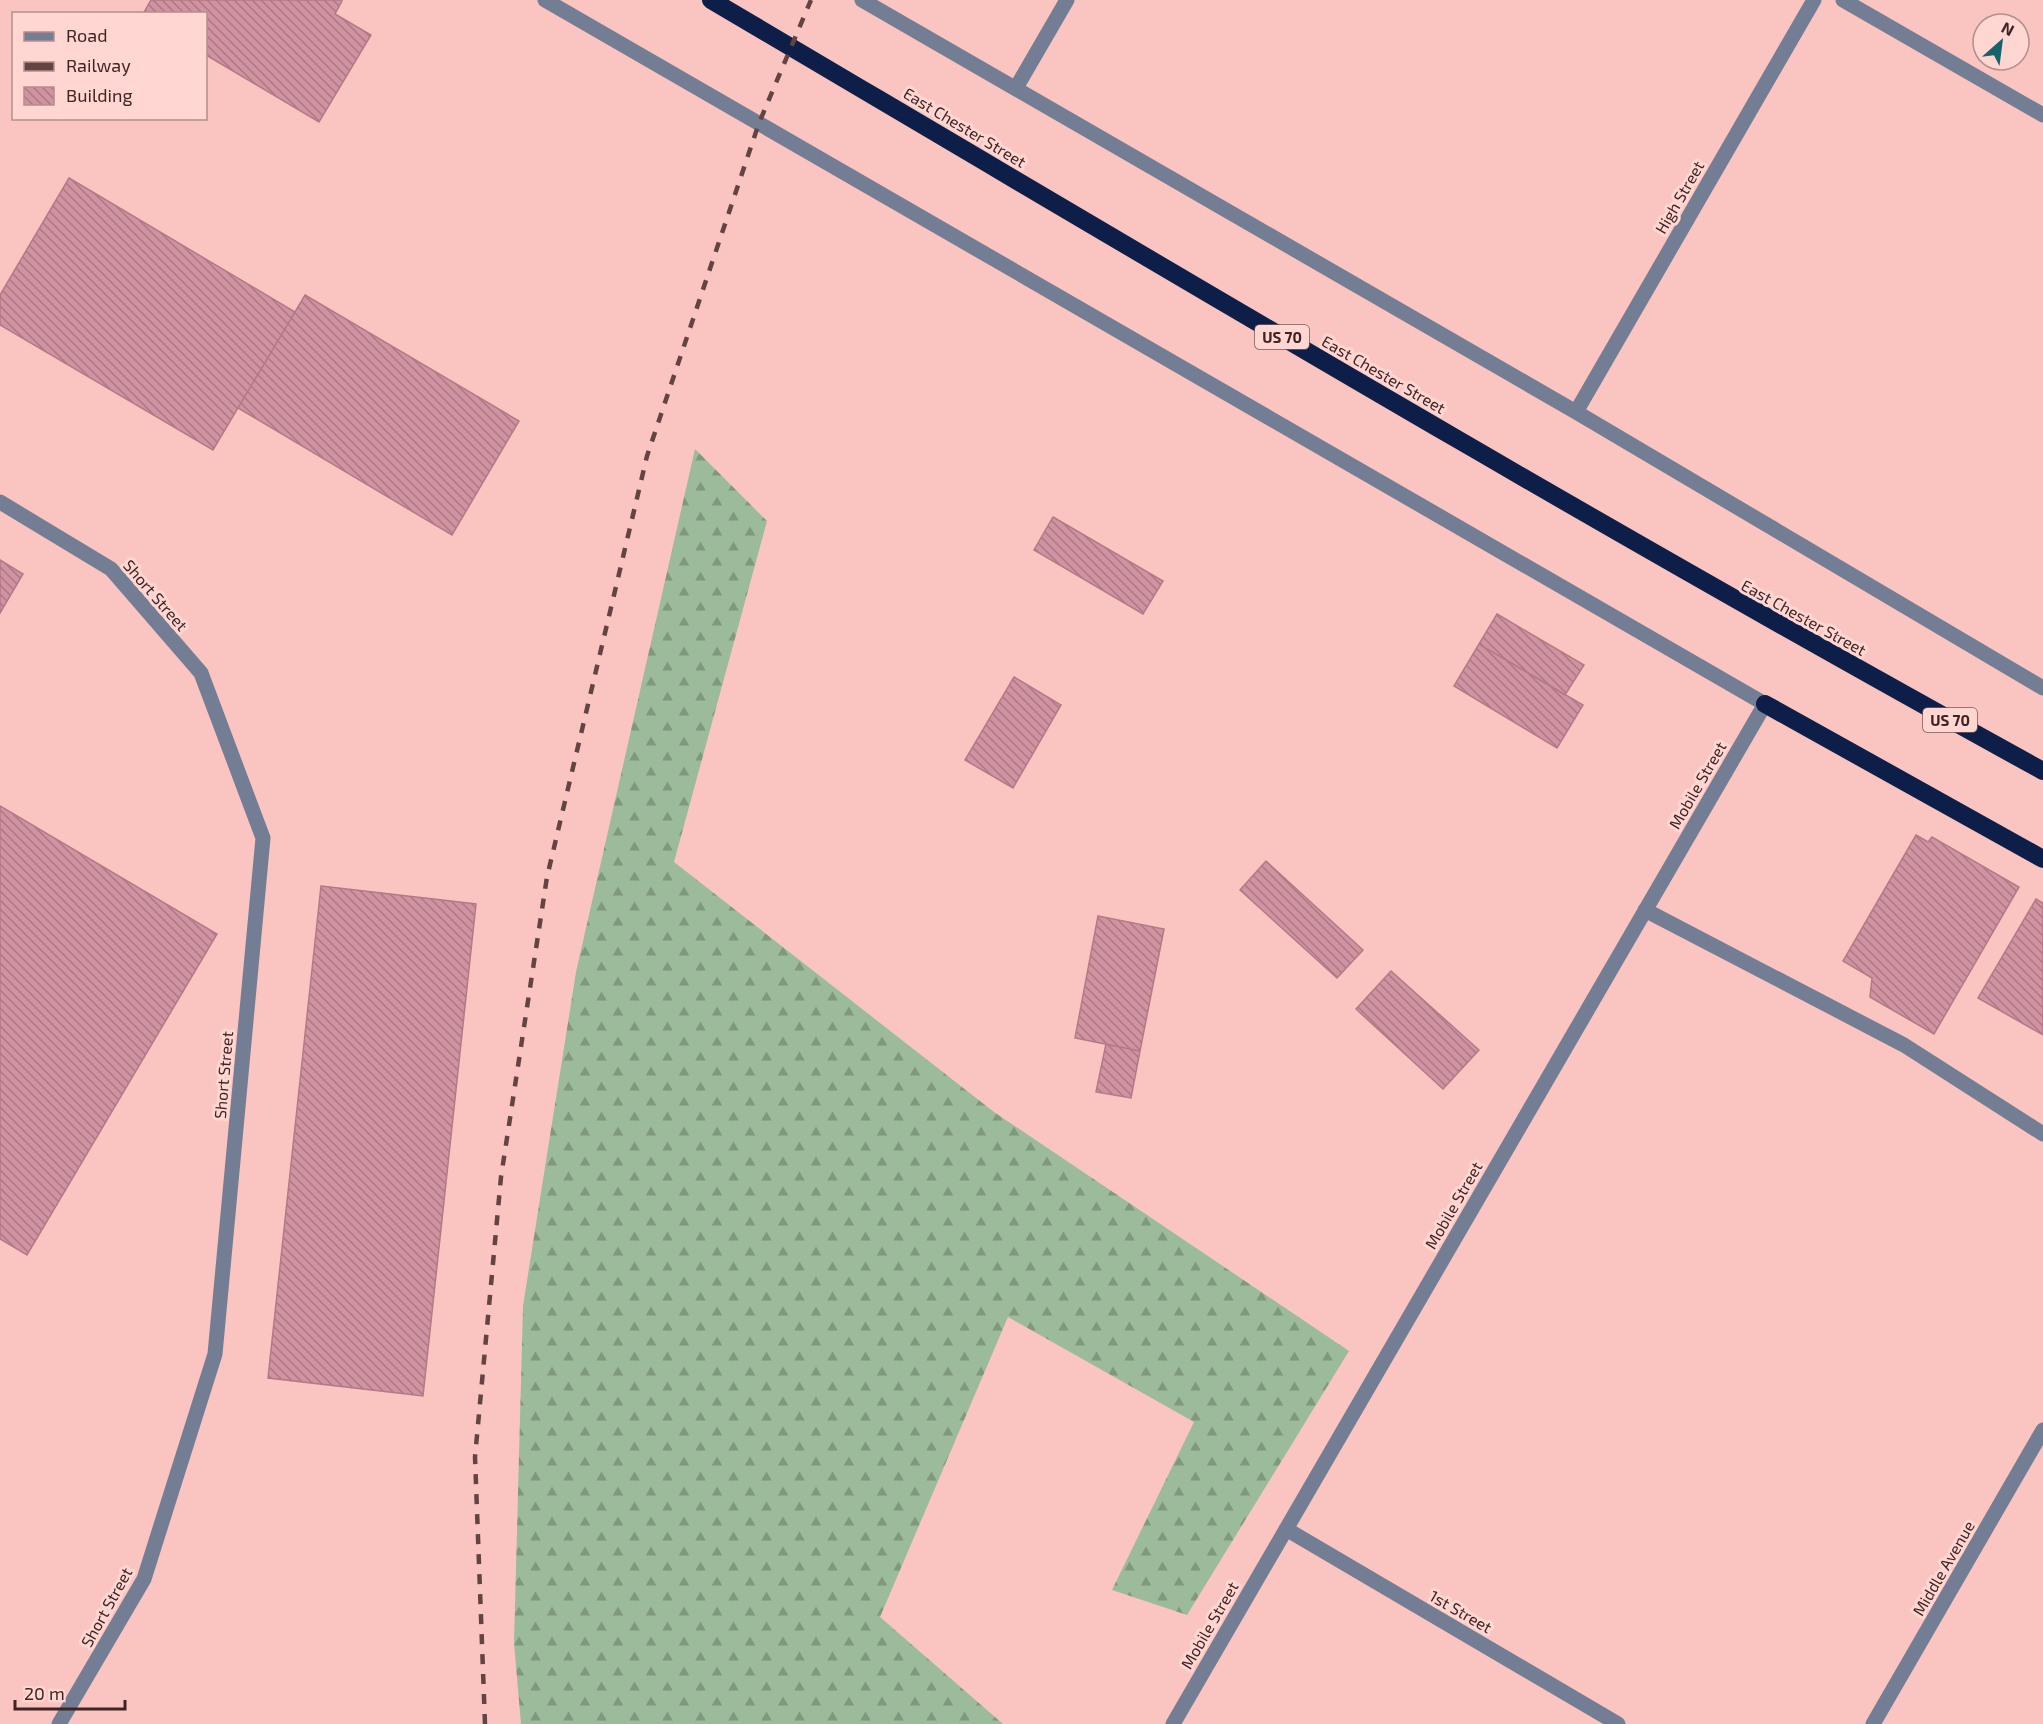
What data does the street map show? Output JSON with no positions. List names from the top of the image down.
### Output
{
  "streets": {
    "highway": ["East Chester Street", "US 70"],
    "street": [
      "High Street",
      "Short Street",
      "Mobile Street",
      "Middle Avenue",
      "1st Street"
    ]
  },
  "crossings": [
    ["Mobile Street", "1st Street"]
  ],
  "legend": ["Road", "Railway", "Building"],
  "scale_bar": "20 m",
  "north": "top right"
}
